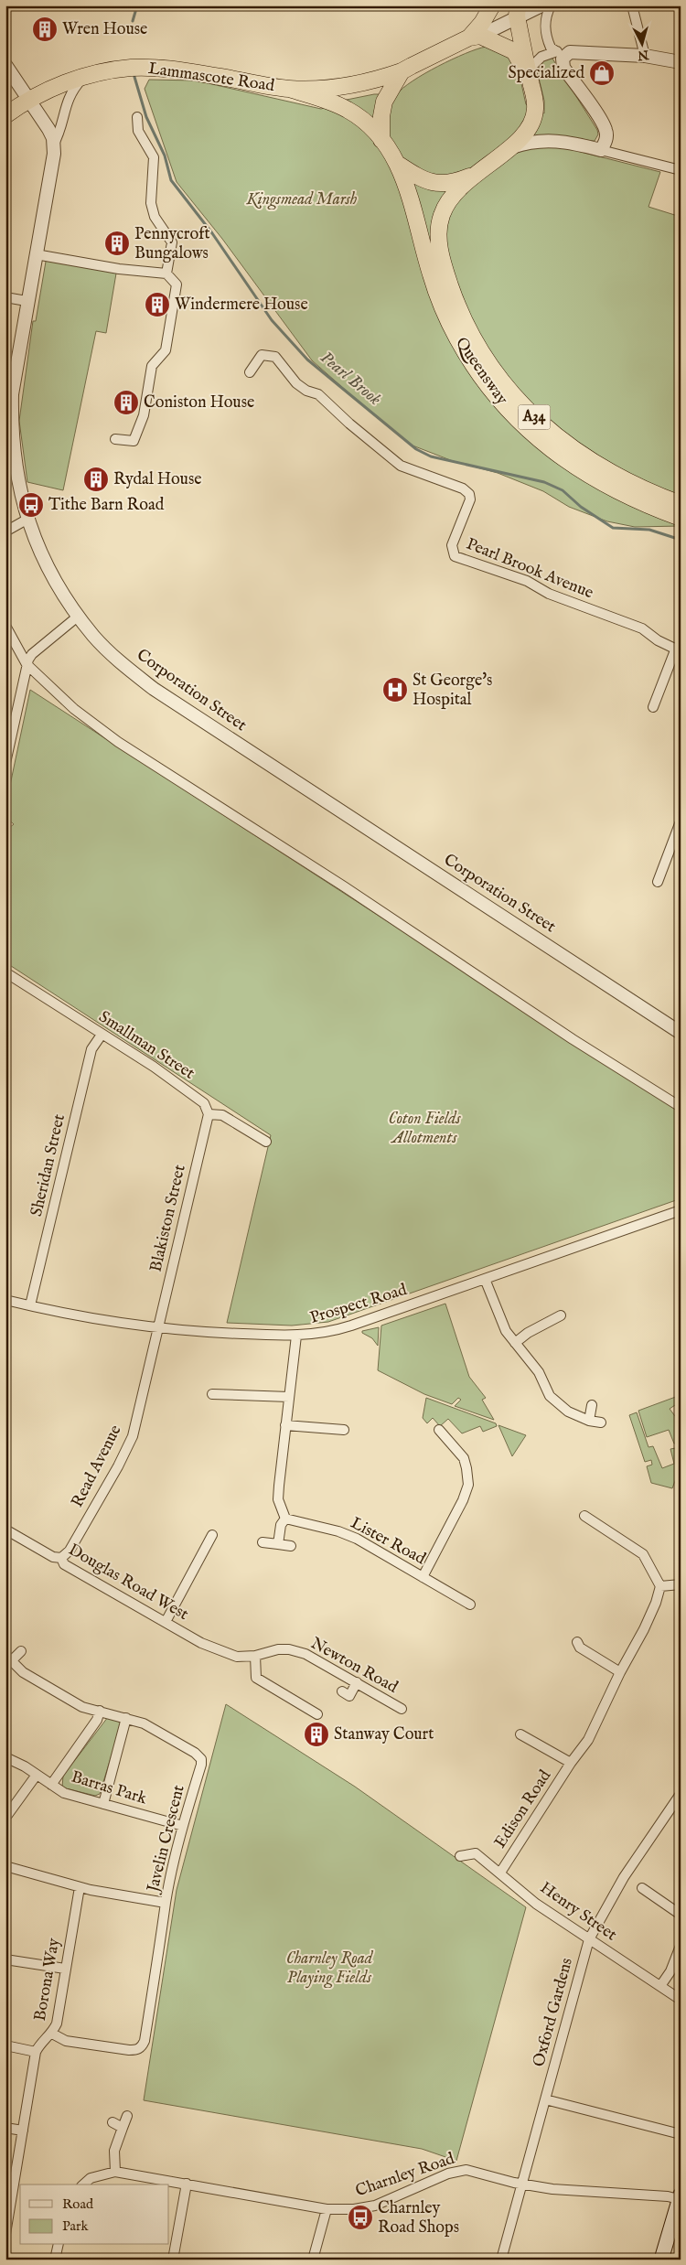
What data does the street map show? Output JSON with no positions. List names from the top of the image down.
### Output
{
  "streets": {
    "highway": ["Lammascote Road", "Queensway", "A34"],
    "street": [
      "Pearl Brook Avenue",
      "Corporation Street",
      "Smallman Street",
      "Sheridan Street",
      "Blakiston Street",
      "Prospect Road",
      "Read Avenue",
      "Lister Road",
      "Douglas Road West",
      "Newton Road",
      "Barras Park",
      "Edison Road",
      "Javelin Crescent",
      "Henry Street",
      "Borona Way",
      "Oxford Gardens",
      "Charnley Road"
    ]
  },
  "crossings": [
    ["Lammascote Road", "Queensway"],
    ["Lammascote Road", "Corporation Street"],
    ["Smallman Street", "Sheridan Street"],
    ["Smallman Street", "Blakiston Street"],
    ["Sheridan Street", "Prospect Road"],
    ["Blakiston Street", "Prospect Road"],
    ["Blakiston Street", "Read Avenue"],
    ["Prospect Road", "Read Avenue"],
    ["Read Avenue", "Douglas Road West"],
    ["Douglas Road West", "Newton Road"],
    ["Barras Park", "Javelin Crescent"],
    ["Edison Road", "Henry Street"],
    ["Javelin Crescent", "Borona Way"],
    ["Henry Street", "Oxford Gardens"],
    ["Oxford Gardens", "Charnley Road"]
  ],
  "water": ["Pearl Brook"],
  "parks": ["Kingsmead Marsh", "Coton Fields Allotments", "Charnley Road Playing Fields"],
  "places": {
    "building": [
      "Wren House",
      "Pennycroft Bungalows",
      "Windermere House",
      "Coniston House",
      "Rydal House",
      "Stanway Court"
    ],
    "shop": ["Specialized"],
    "bus stop": ["Tithe Barn Road", "Charnley Road Shops"],
    "hospital": ["St George's Hospital"]
  },
  "legend": ["Road", "Park"],
  "north": "bottom"
}
